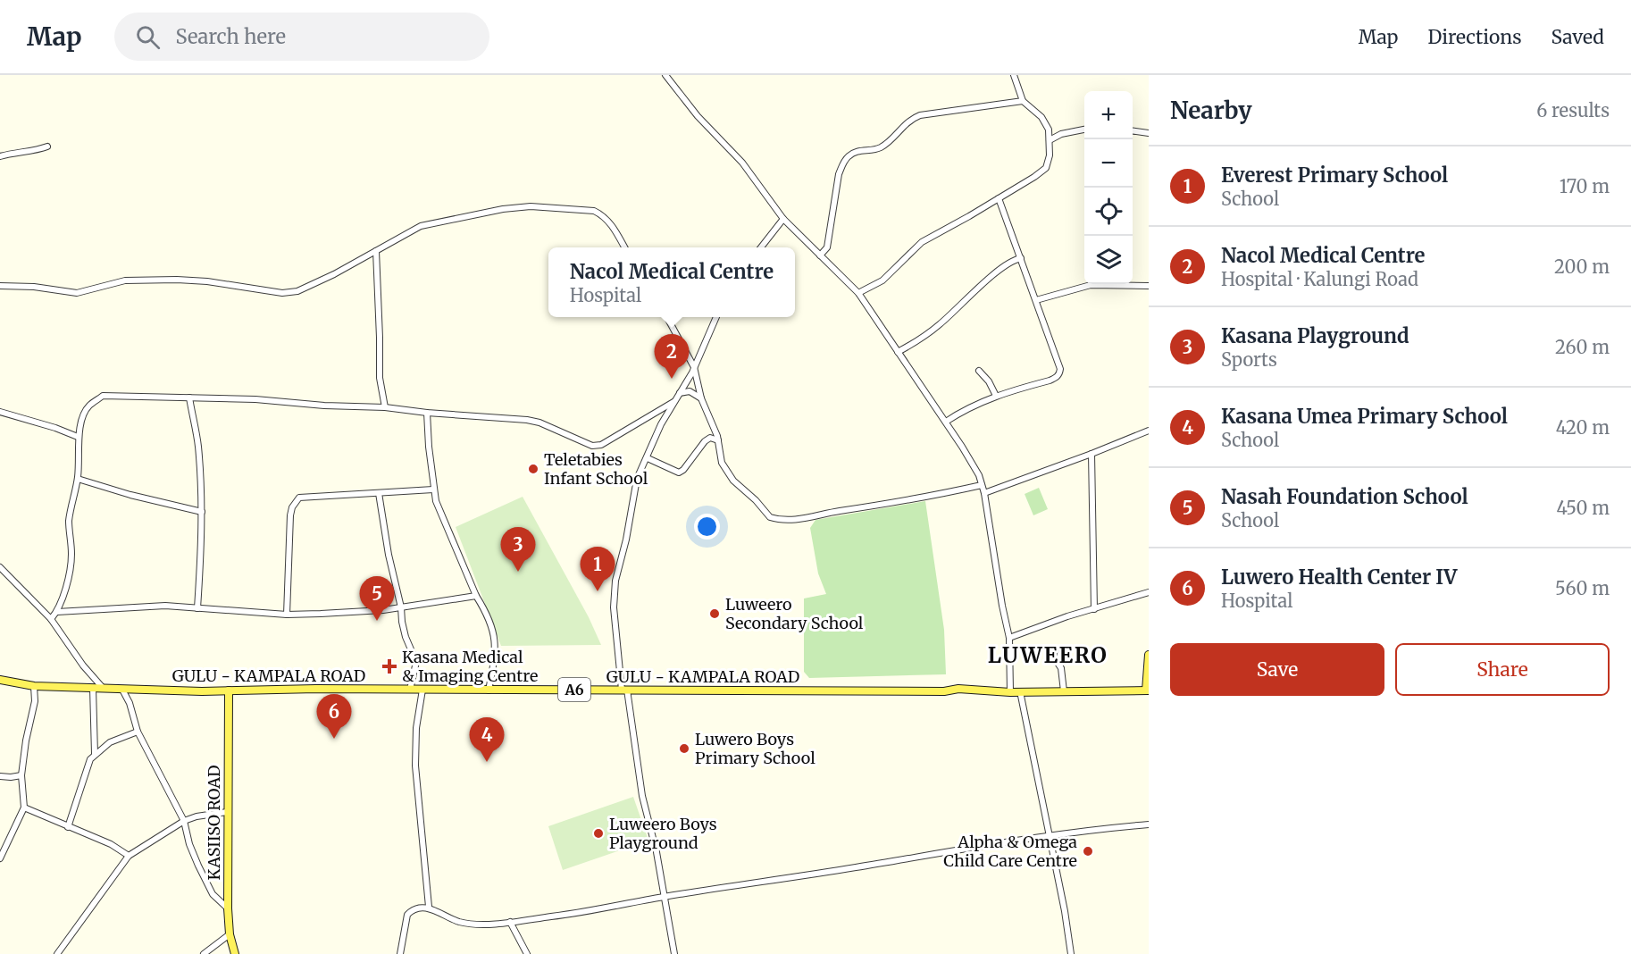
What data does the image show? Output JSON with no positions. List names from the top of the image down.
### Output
{
  "streets": {
    "main road": ["GULU - KAMPALA ROAD", "A6", "KASIISO ROAD"]
  },
  "crossings": [
    ["GULU - KAMPALA ROAD", "KASIISO ROAD"]
  ],
  "districts": ["LUWEERO"],
  "places": {
    "other": [
      "Teletabies Infant School",
      "Luweero Secondary School",
      "Luwero Boys Primary School",
      "Luweero Boys Playground",
      "Alpha & Omega Child Care Centre"
    ],
    "health": ["Kasana Medical & Imaging Centre"]
  },
  "page": {
    "header": "Map",
    "search": "Search here",
    "nav": ["Map", "Directions", "Saved"],
    "heading": ["Nearby", "6 results"],
    "map_buttons": ["+", "−"],
    "list": [
      {
        "mark": "1",
        "name": "Everest Primary School",
        "note": "School",
        "value": "170 m"
      },
      {
        "mark": "2",
        "name": "Nacol Medical Centre",
        "note": "Hospital · Kalungi Road",
        "value": "200 m"
      },
      {
        "mark": "3",
        "name": "Kasana Playground",
        "note": "Sports",
        "value": "260 m"
      },
      {
        "mark": "4",
        "name": "Kasana Umea Primary School",
        "note": "School",
        "value": "420 m"
      },
      {
        "mark": "5",
        "name": "Nasah Foundation School",
        "note": "School",
        "value": "450 m"
      },
      {
        "mark": "6",
        "name": "Luwero Health Center IV",
        "note": "Hospital",
        "value": "560 m"
      }
    ],
    "popup": ["Nacol Medical Centre", "Hospital"],
    "pins": [
      "2",
      "3",
      "1",
      "5",
      "6",
      "4"
    ],
    "buttons": ["Save", "Share"]
  }
}
